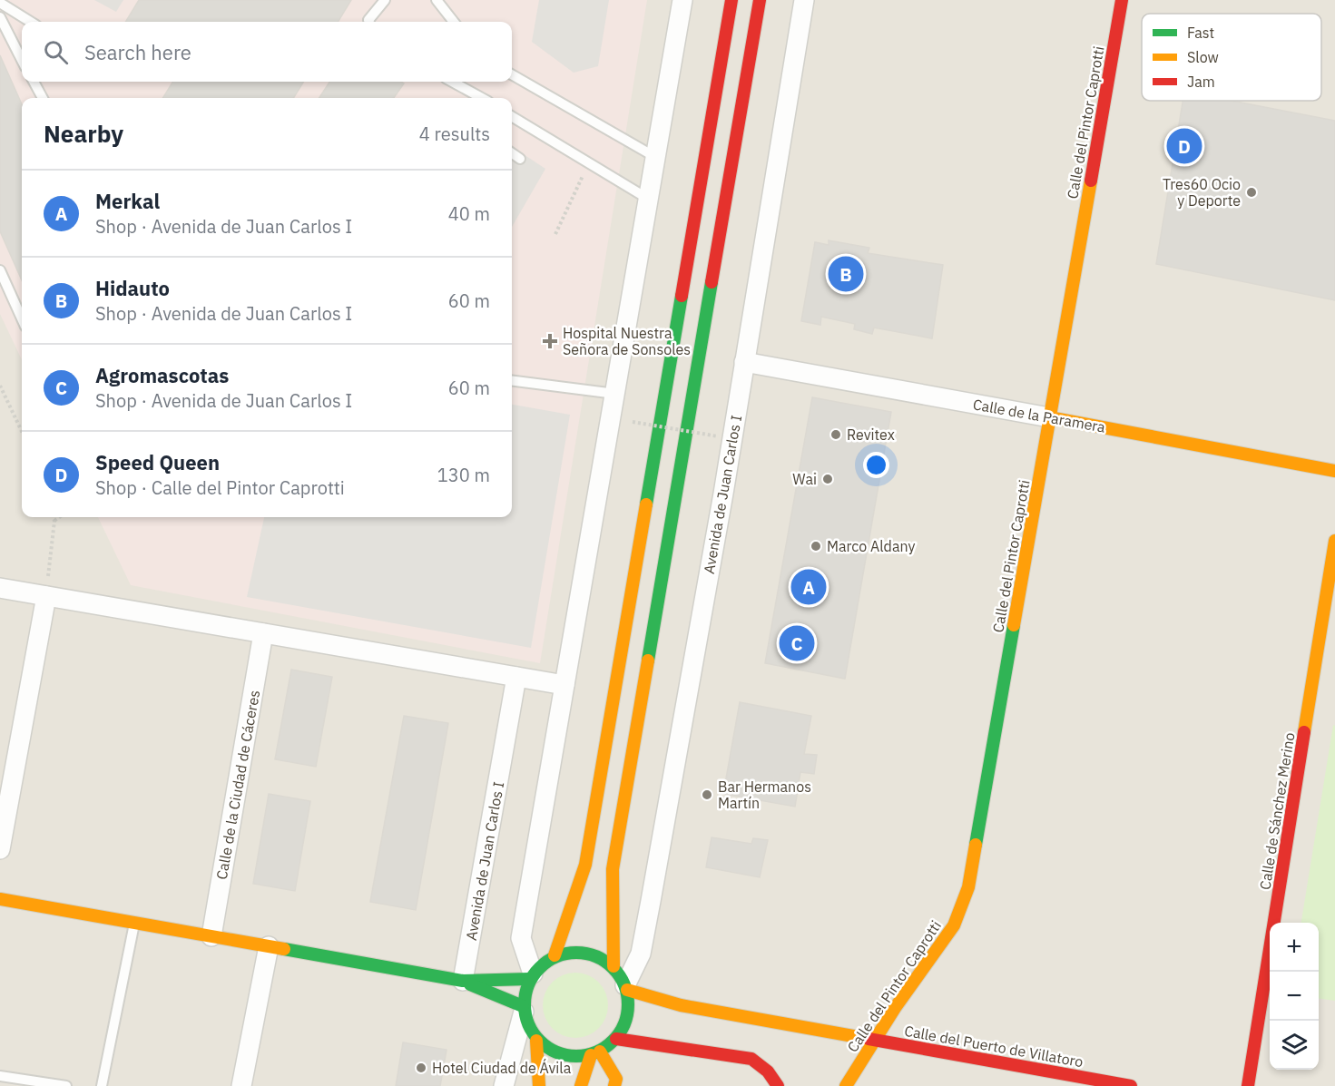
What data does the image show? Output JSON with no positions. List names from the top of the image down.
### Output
{
  "streets": {
    "main road": [
      "Calle del Pintor Caprotti",
      "Calle de la Paramera",
      "Calle de Sánchez Merino",
      "Calle del Puerto de Villatoro"
    ],
    "street": ["Avenida de Juan Carlos I", "Calle de la Ciudad de Cáceres"]
  },
  "crossings": [
    ["Calle del Pintor Caprotti", "Calle de la Paramera"],
    ["Calle del Pintor Caprotti", "Calle del Puerto de Villatoro"],
    ["Calle de la Paramera", "Avenida de Juan Carlos I"],
    ["Avenida de Juan Carlos I", "Calle del Puerto de Villatoro"]
  ],
  "places": {
    "other": [
      "Tres60 Ocio y Deporte",
      "Revitex",
      "Wai",
      "Marco Aldany",
      "Bar Hermanos Martín",
      "Hotel Ciudad de Ávila"
    ],
    "health": ["Hospital Nuestra Señora de Sonsoles"]
  },
  "legend": ["Fast", "Slow", "Jam"],
  "page": {
    "search": "Search here",
    "heading": ["Nearby", "4 results"],
    "pins": [
      "D",
      "B",
      "A",
      "C"
    ],
    "list": [
      {
        "mark": "A",
        "name": "Merkal",
        "note": "Shop · Avenida de Juan Carlos I",
        "value": "40 m"
      },
      {
        "mark": "B",
        "name": "Hidauto",
        "note": "Shop · Avenida de Juan Carlos I",
        "value": "60 m"
      },
      {
        "mark": "C",
        "name": "Agromascotas",
        "note": "Shop · Avenida de Juan Carlos I",
        "value": "60 m"
      },
      {
        "mark": "D",
        "name": "Speed Queen",
        "note": "Shop · Calle del Pintor Caprotti",
        "value": "130 m"
      }
    ],
    "map_buttons": ["+", "−"]
  }
}
